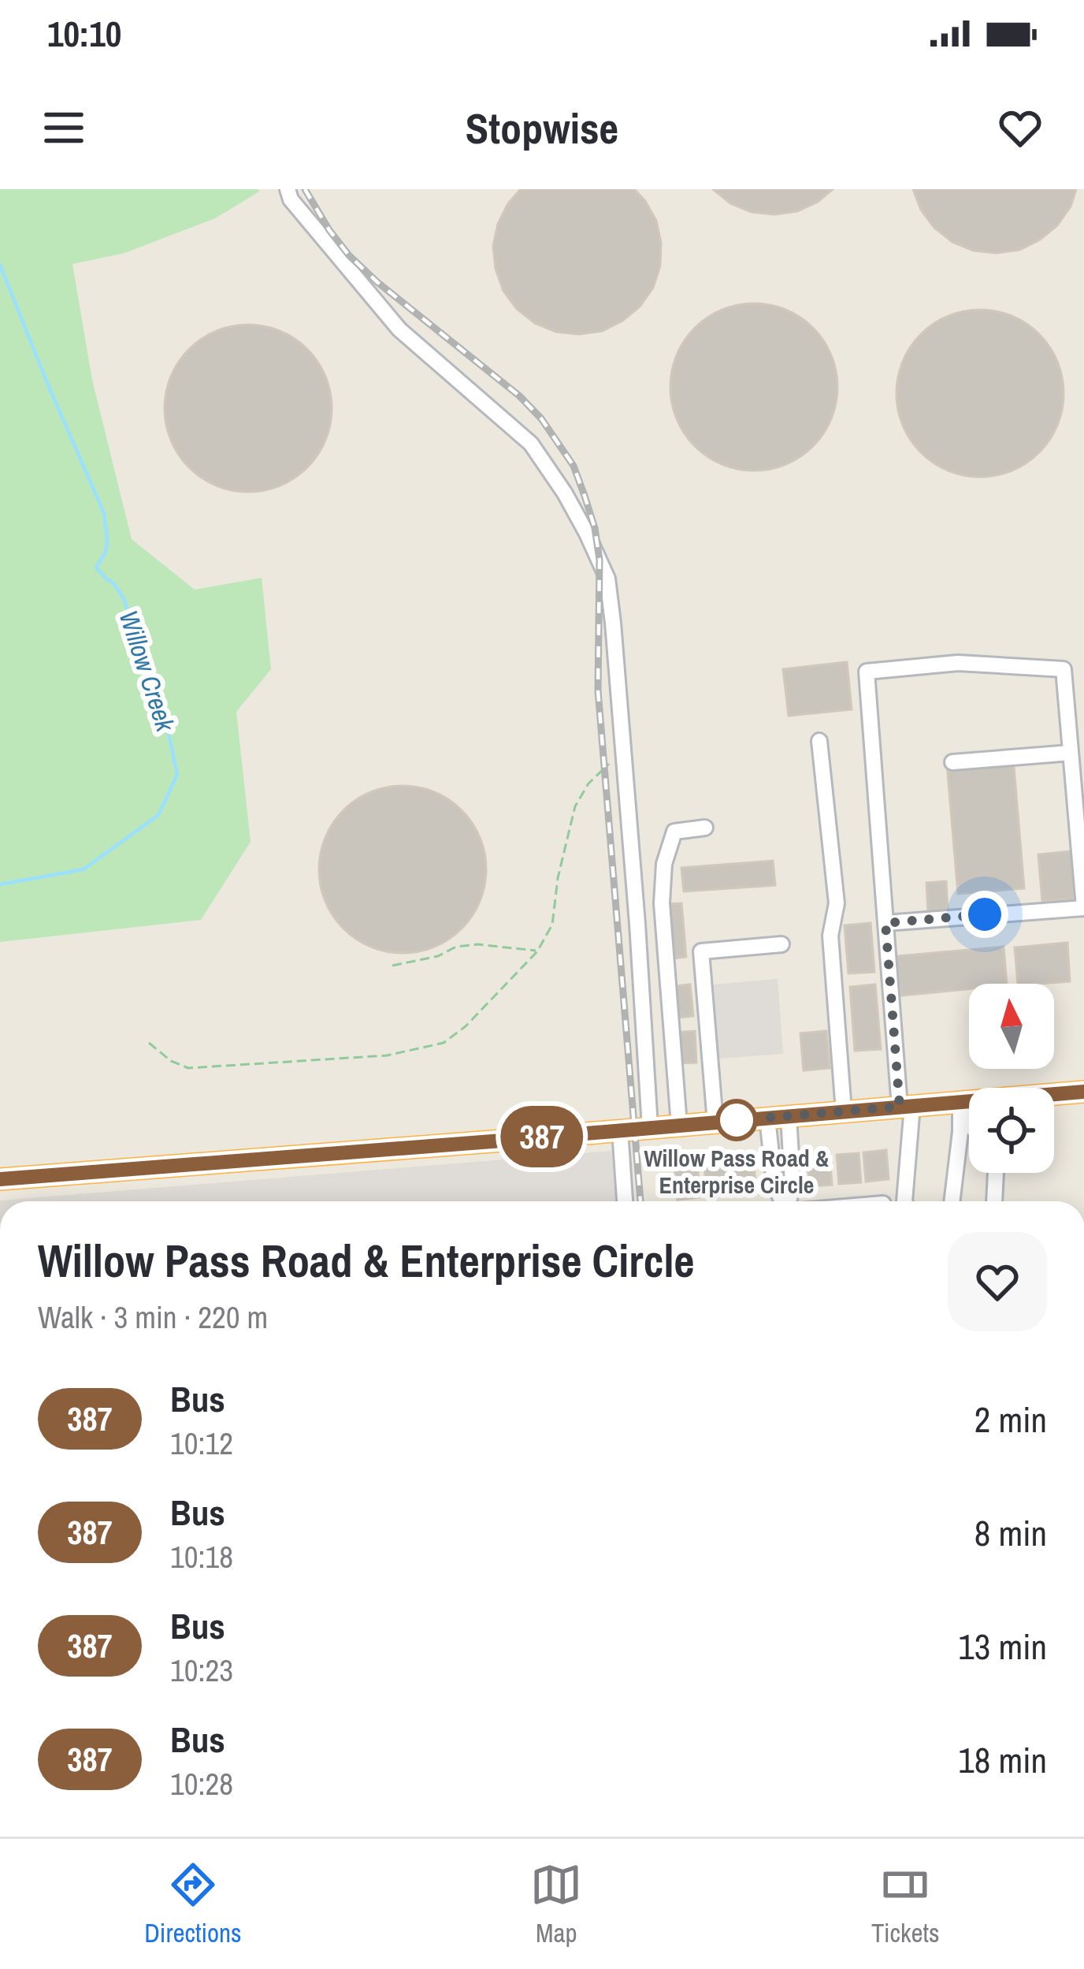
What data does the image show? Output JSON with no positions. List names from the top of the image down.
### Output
{
  "water": ["Willow Creek"],
  "places": ["Willow Pass Road & Enterprise Circle"],
  "lines": ["bus line 387"],
  "north": "top",
  "page": {
    "status": "10:10",
    "header": "Stopwise",
    "on_map": "387",
    "heading": ["Willow Pass Road & Enterprise Circle", "Walk · 3 min · 220 m"],
    "list": [
      {
        "mark": "387",
        "name": "Bus",
        "note": "10:12",
        "value": "2 min"
      },
      {
        "mark": "387",
        "name": "Bus",
        "note": "10:18",
        "value": "8 min"
      },
      {
        "mark": "387",
        "name": "Bus",
        "note": "10:23",
        "value": "13 min"
      },
      {
        "mark": "387",
        "name": "Bus",
        "note": "10:28",
        "value": "18 min"
      }
    ],
    "tabs": ["Directions", "Map", "Tickets"]
  }
}
